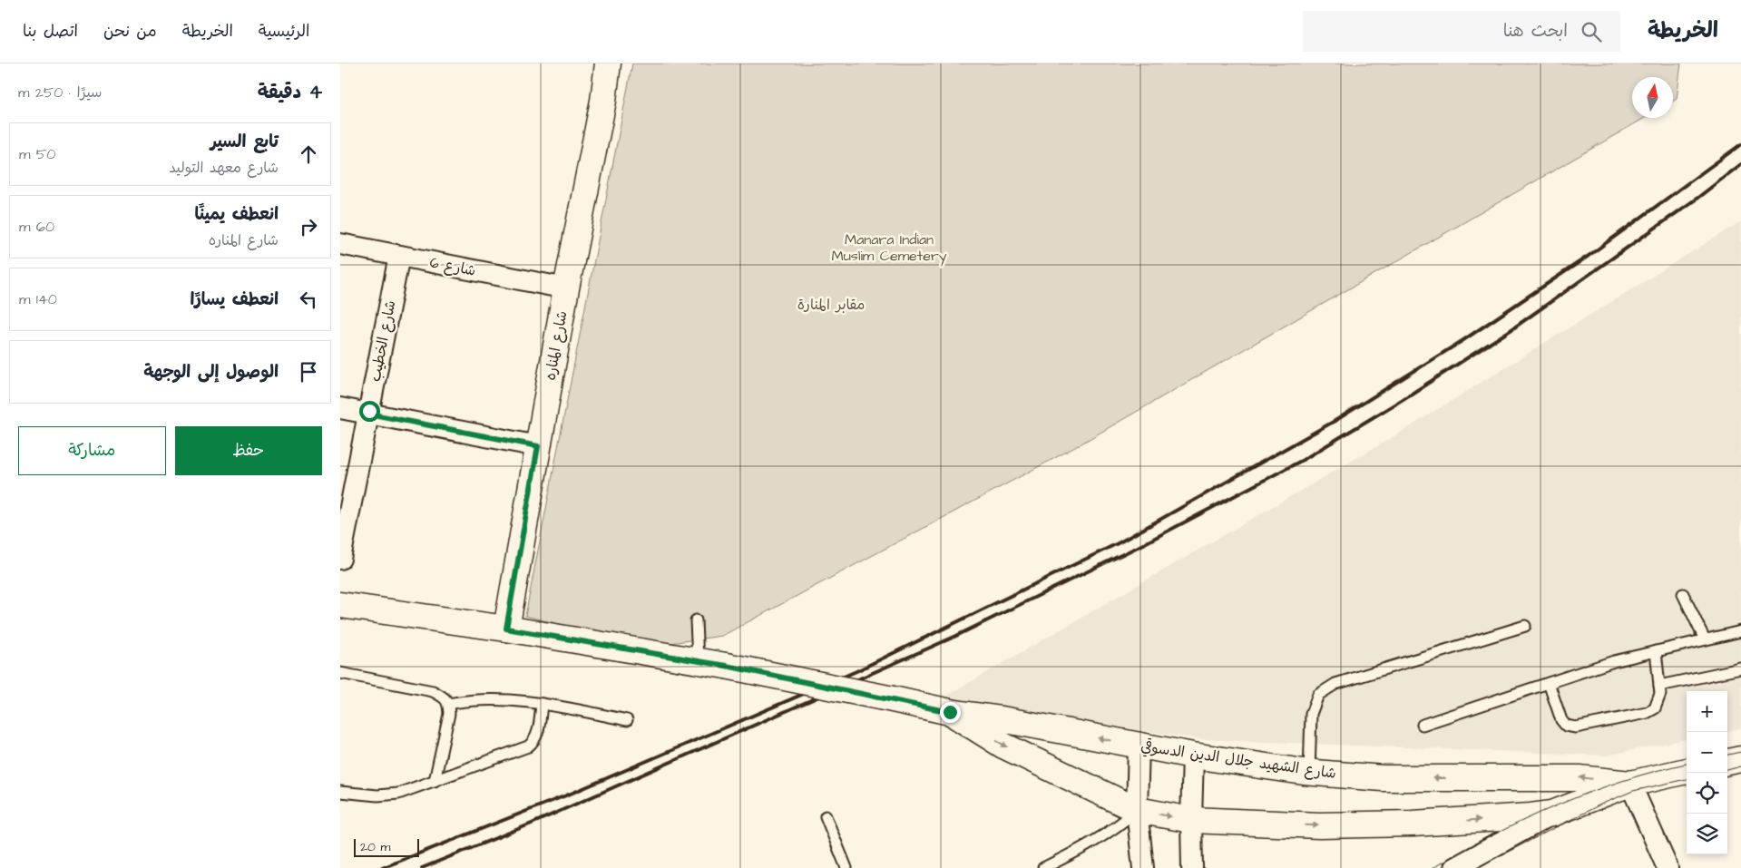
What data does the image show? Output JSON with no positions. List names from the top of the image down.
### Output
{
  "streets": {
    "main road": ["شارع المناره", "شارع الشهيد جلال الدين الدسوقي"],
    "street": ["شارع 6", "شارع الخطيب"]
  },
  "crossings": [
    ["شارع 6", "شارع الخطيب"],
    ["شارع 6", "شارع المناره"],
    ["شارع المناره", "شارع الشهيد جلال الدين الدسوقي"]
  ],
  "parks": ["Manara Indian Muslim Cemetery", "مقابر المنارة"],
  "scale_bar": "20 m",
  "north": "top",
  "page": {
    "header": "الخريطة",
    "search": "ابحث هنا",
    "nav": [
      "الرئيسية",
      "الخريطة",
      "من نحن",
      "اتصل بنا"
    ],
    "heading": ["4 دقيقة", "سيرًا · 250 m"],
    "list": [
      ["تابع السير", "شارع معهد التوليد", "50 m"],
      ["انعطف يمينًا", "شارع المناره", "60 m"],
      ["انعطف يسارًا", "140 m"],
      "الوصول إلى الوجهة"
    ],
    "buttons": ["حفظ", "مشاركة"],
    "map_buttons": ["+", "−"],
    "scale": "20 m"
  }
}
